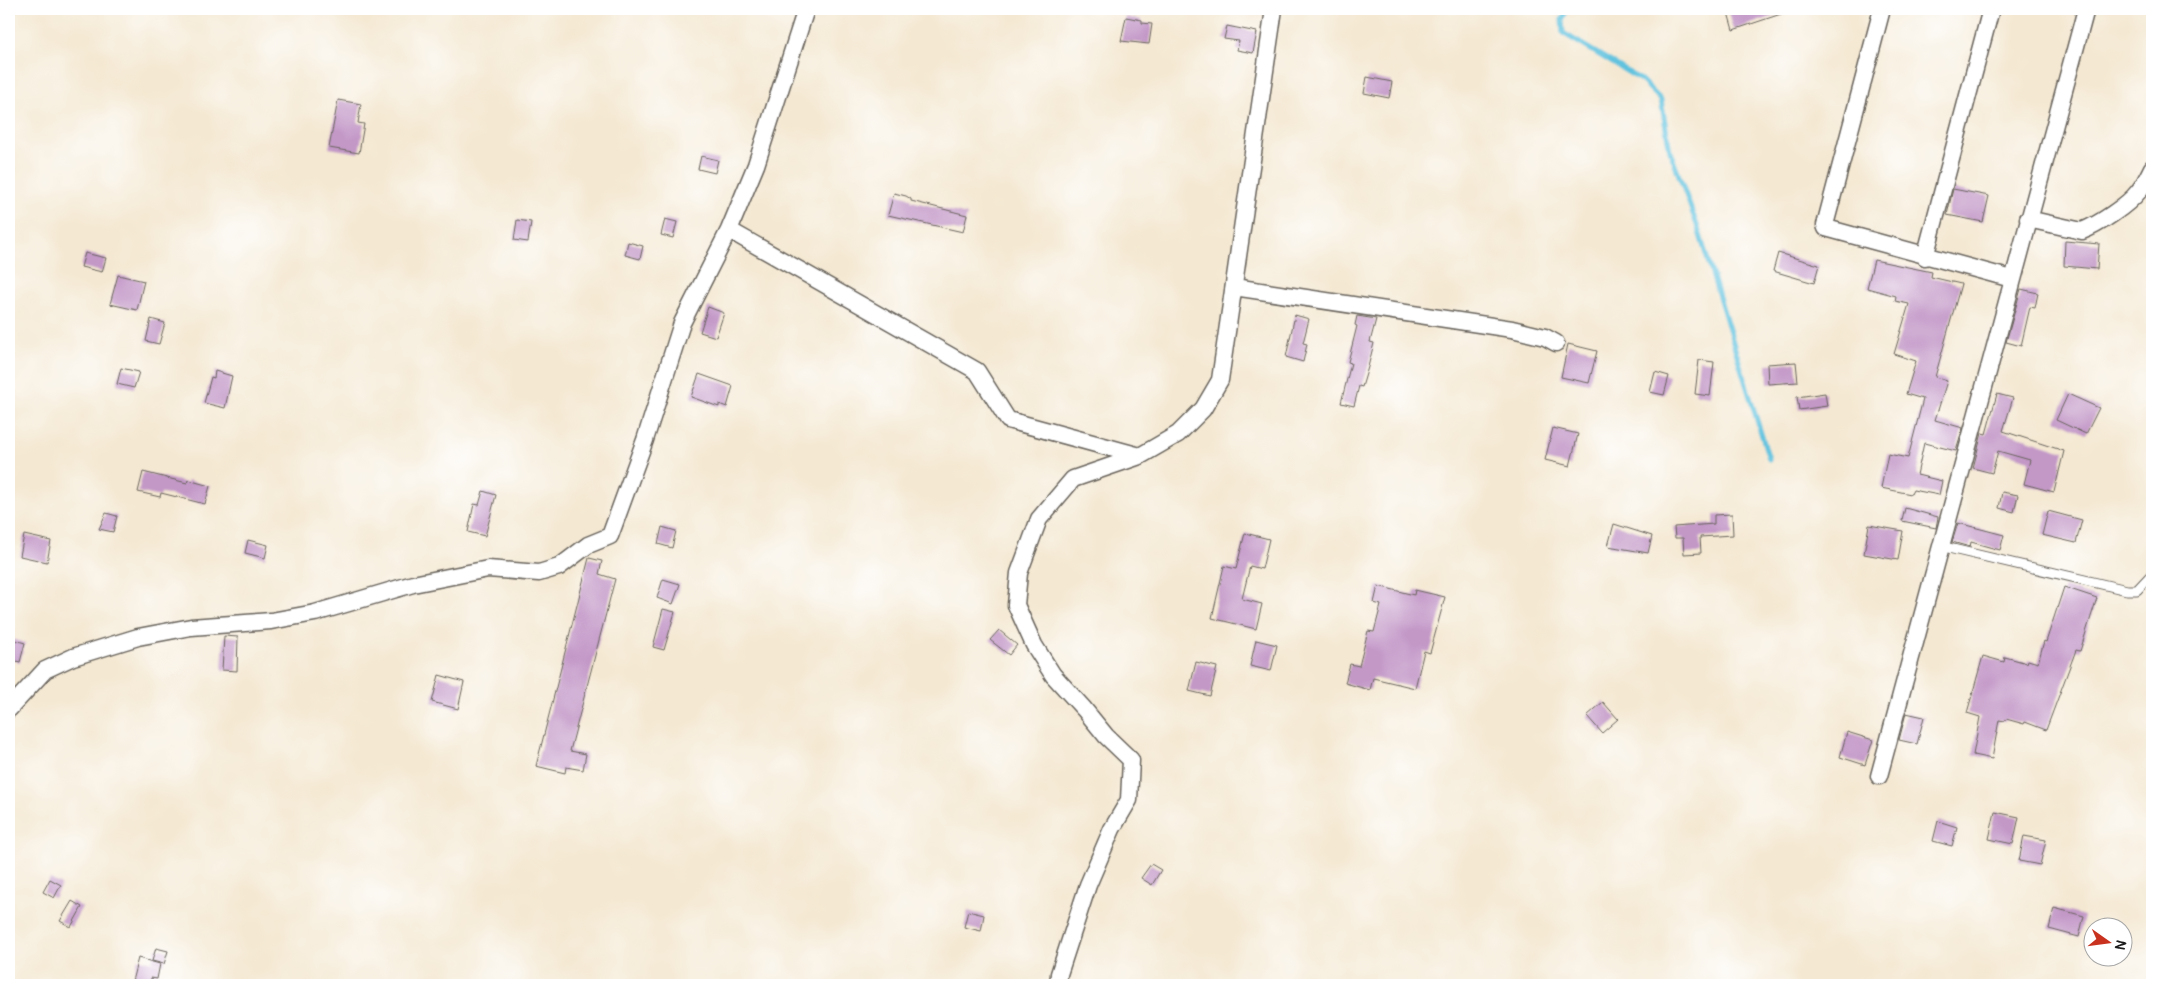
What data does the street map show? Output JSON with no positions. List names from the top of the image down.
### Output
{
  "north": "right"
}
